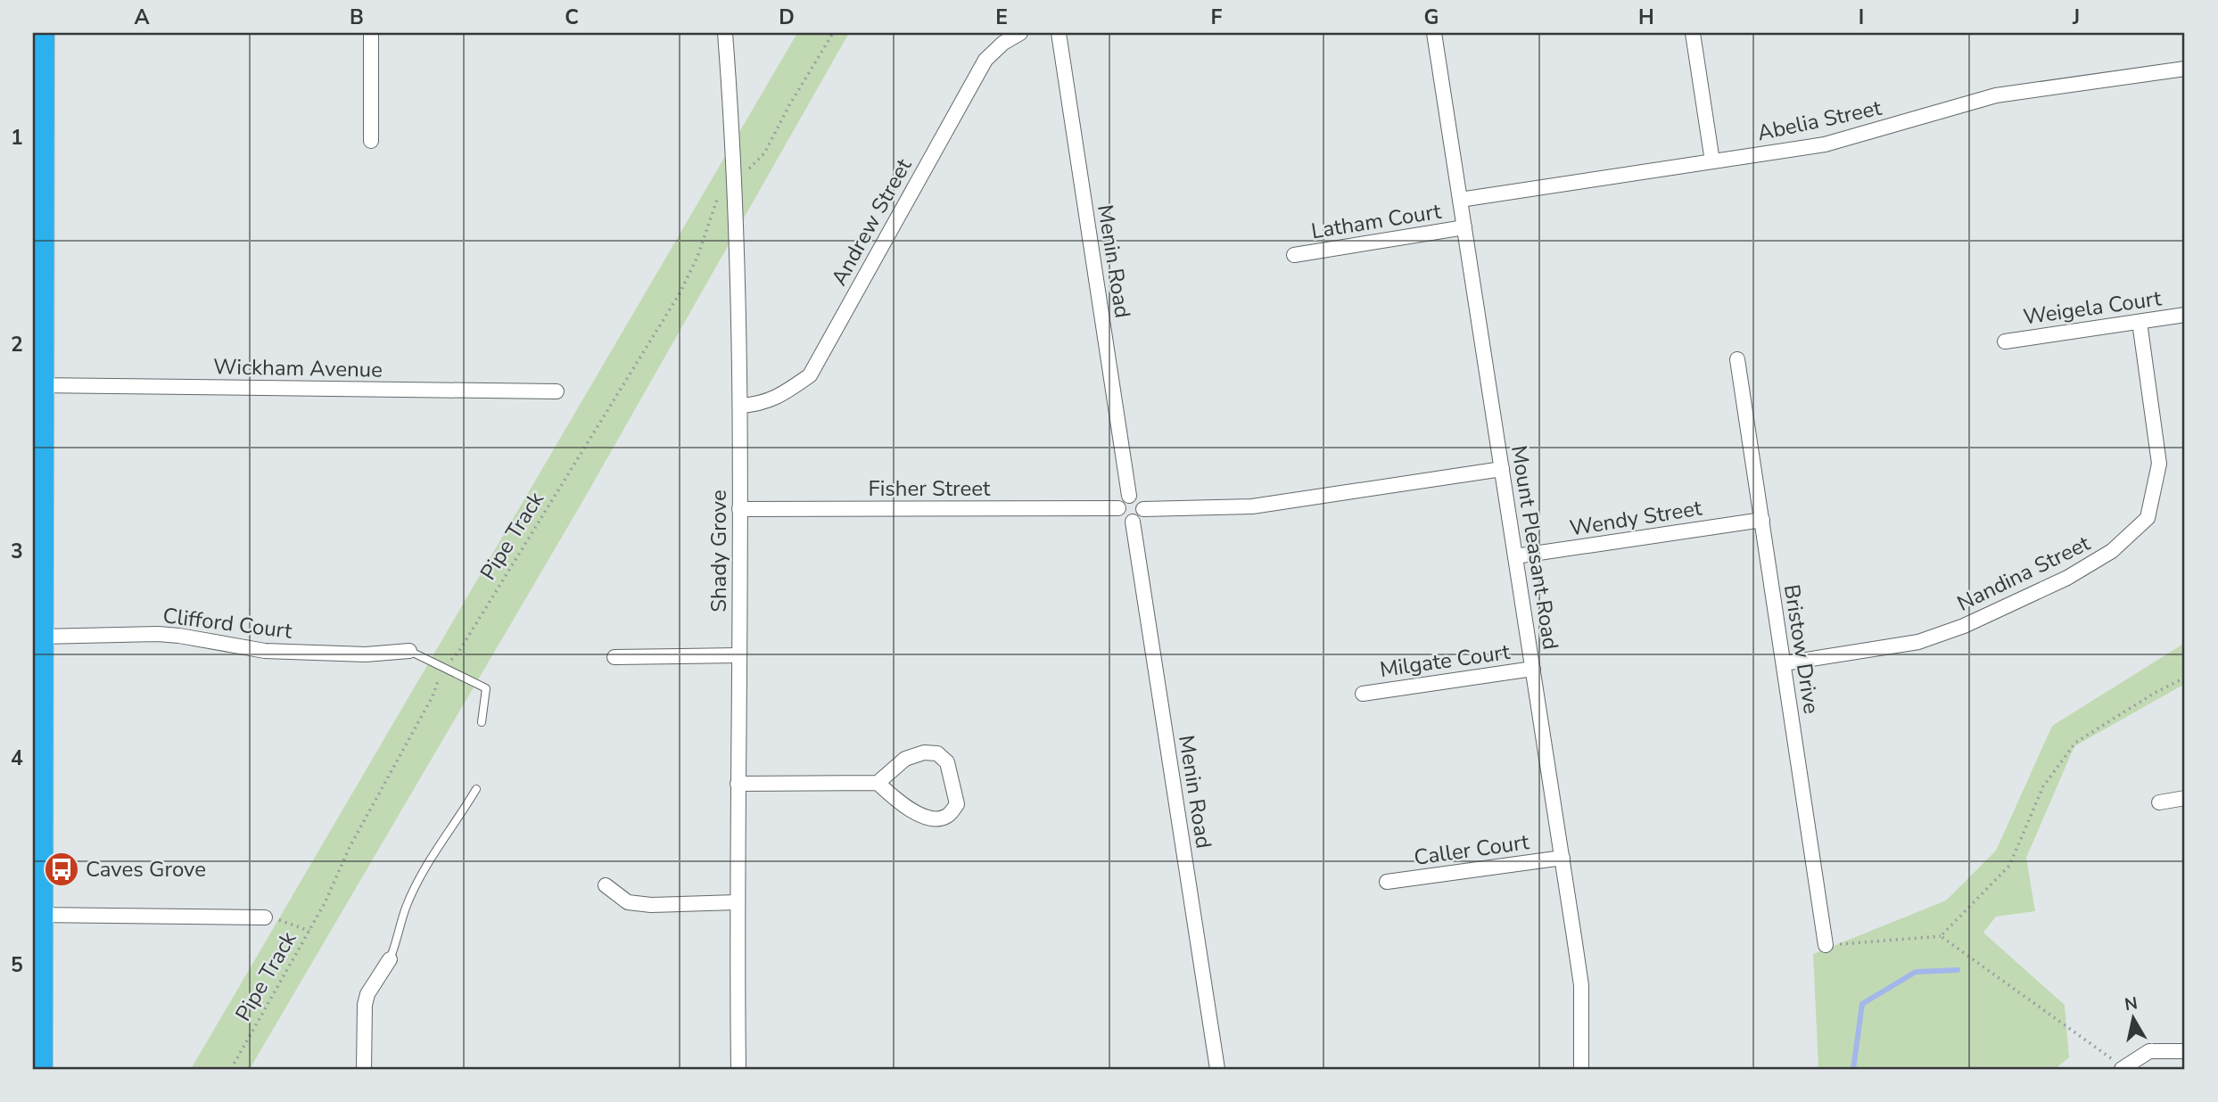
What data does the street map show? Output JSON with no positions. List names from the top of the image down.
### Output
{
  "streets": {
    "street": [
      "Abelia Street",
      "Latham Court",
      "Andrew Street",
      "Menin Road",
      "Weigela Court",
      "Wickham Avenue",
      "Fisher Street",
      "Wendy Street",
      "Mount Pleasant Road",
      "Shady Grove",
      "Nandina Street",
      "Clifford Court",
      "Bristow Drive",
      "Milgate Court",
      "Caller Court"
    ],
    "path": ["Pipe Track"]
  },
  "crossings": [
    ["Abelia Street", "Mount Pleasant Road"],
    ["Latham Court", "Mount Pleasant Road"],
    ["Andrew Street", "Shady Grove"],
    ["Menin Road", "Fisher Street"],
    ["Weigela Court", "Nandina Street"],
    ["Fisher Street", "Shady Grove"],
    ["Wendy Street", "Mount Pleasant Road"],
    ["Wendy Street", "Bristow Drive"],
    ["Pipe Track", "Shady Grove"],
    ["Mount Pleasant Road", "Milgate Court"],
    ["Mount Pleasant Road", "Caller Court"],
    ["Nandina Street", "Bristow Drive"]
  ],
  "places": {
    "bus stop": ["Caves Grove"]
  },
  "north": "top",
  "grid": {
    "columns": [
      "A",
      "B",
      "C",
      "D",
      "E",
      "F",
      "G",
      "H",
      "I",
      "J"
    ],
    "rows": [
      "1",
      "2",
      "3",
      "4",
      "5"
    ]
  }
}
